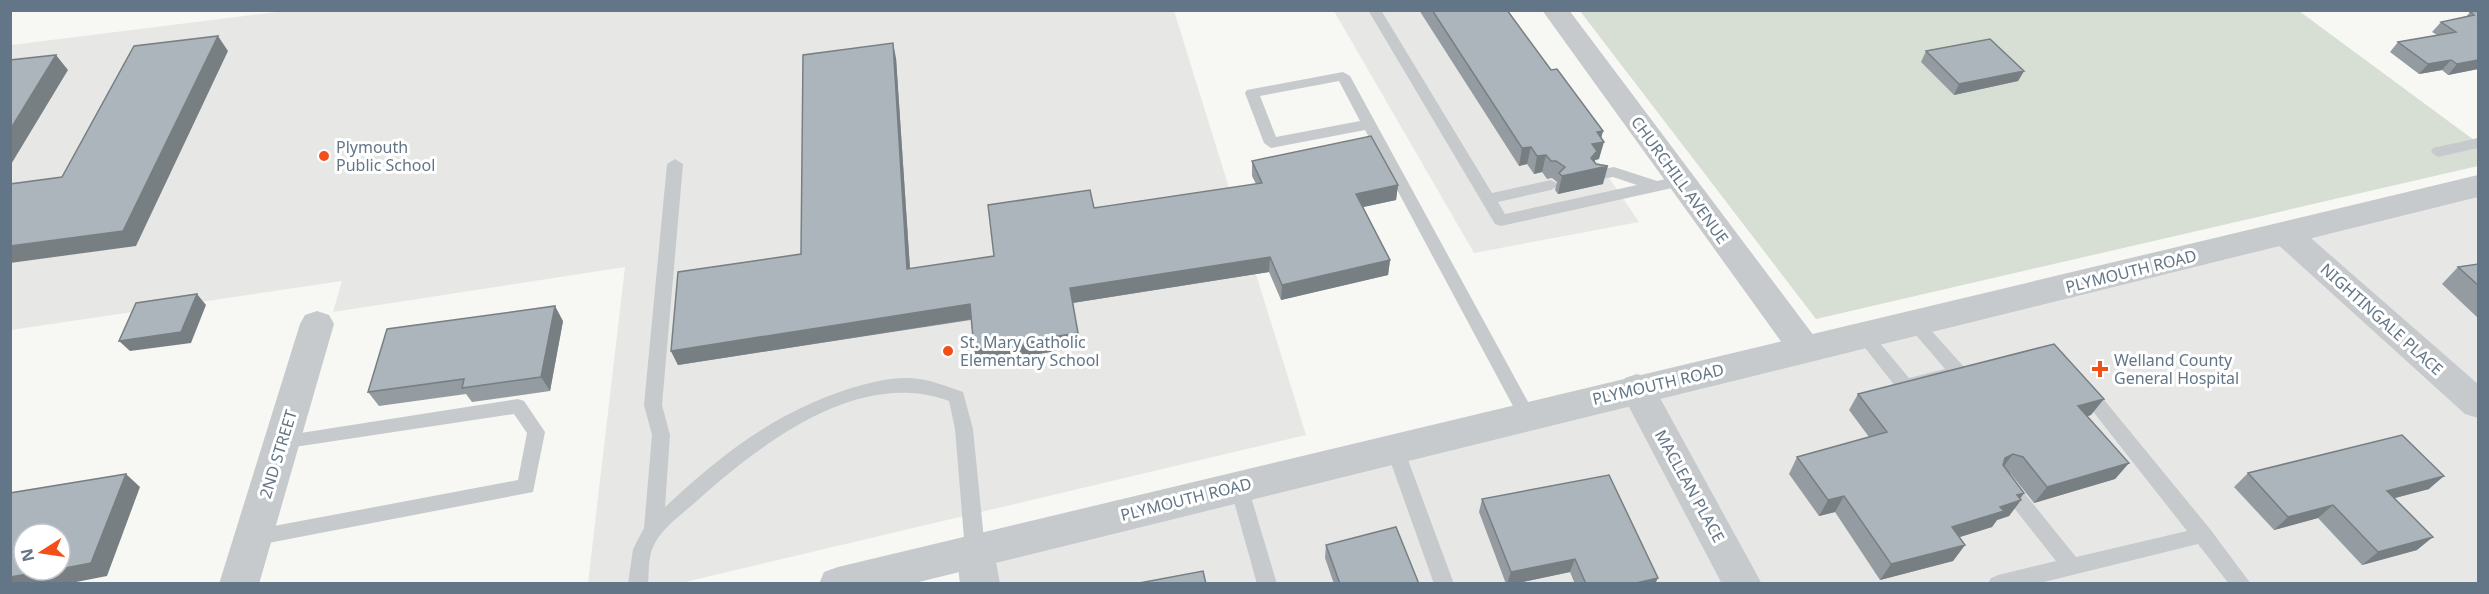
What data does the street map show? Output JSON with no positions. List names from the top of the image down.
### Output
{
  "streets": {
    "street": [
      "CHURCHILL AVENUE",
      "PLYMOUTH ROAD",
      "NIGHTINGALE PLACE",
      "2ND STREET",
      "MACLEAN PLACE"
    ]
  },
  "crossings": [
    ["CHURCHILL AVENUE", "PLYMOUTH ROAD"],
    ["PLYMOUTH ROAD", "NIGHTINGALE PLACE"],
    ["PLYMOUTH ROAD", "MACLEAN PLACE"]
  ],
  "places": {
    "other": ["Plymouth Public School", "St. Mary Catholic Elementary School"],
    "health": ["Welland County General Hospital"]
  },
  "north": "left"
}
